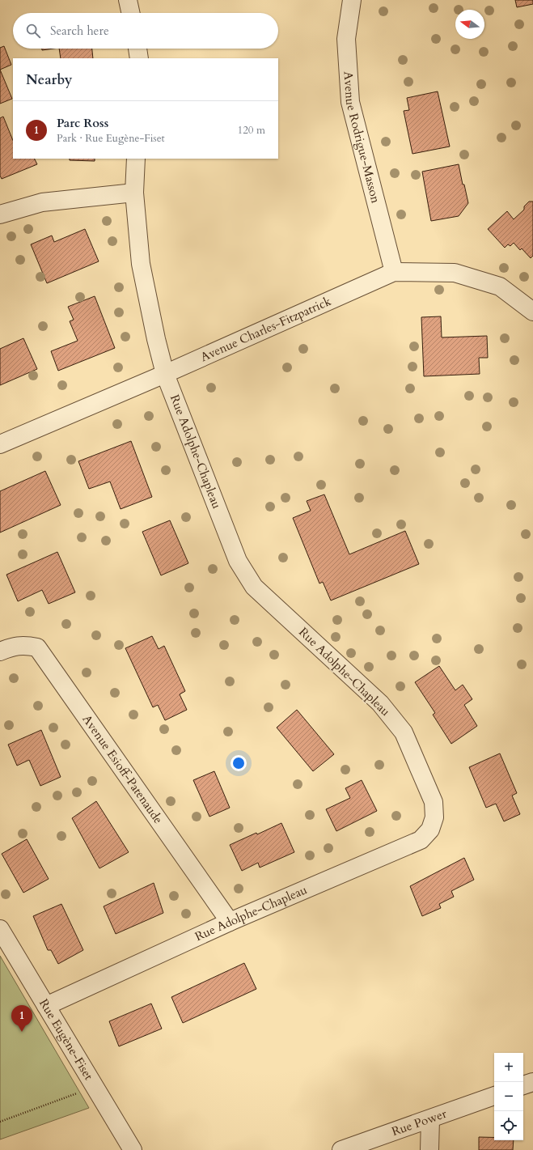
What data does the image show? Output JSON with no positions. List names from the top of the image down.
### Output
{
  "streets": {
    "street": [
      "Avenue Rodrigue-Masson",
      "Avenue Charles-Fitzpatrick",
      "Rue Adolphe-Chapleau",
      "Avenue Esioff-Patenaude",
      "Rue Eugène-Fiset",
      "Rue Power"
    ]
  },
  "crossings": [
    ["Avenue Rodrigue-Masson", "Avenue Charles-Fitzpatrick"],
    ["Avenue Charles-Fitzpatrick", "Rue Adolphe-Chapleau"],
    ["Rue Adolphe-Chapleau", "Avenue Esioff-Patenaude"],
    ["Rue Adolphe-Chapleau", "Rue Eugène-Fiset"]
  ],
  "north": "left",
  "page": {
    "search": "Search here",
    "heading": "Nearby",
    "list": [
      {
        "mark": "1",
        "name": "Parc Ross",
        "note": "Park · Rue Eugène-Fiset",
        "value": "120 m"
      }
    ],
    "pins": "1",
    "map_buttons": ["+", "−"]
  }
}
